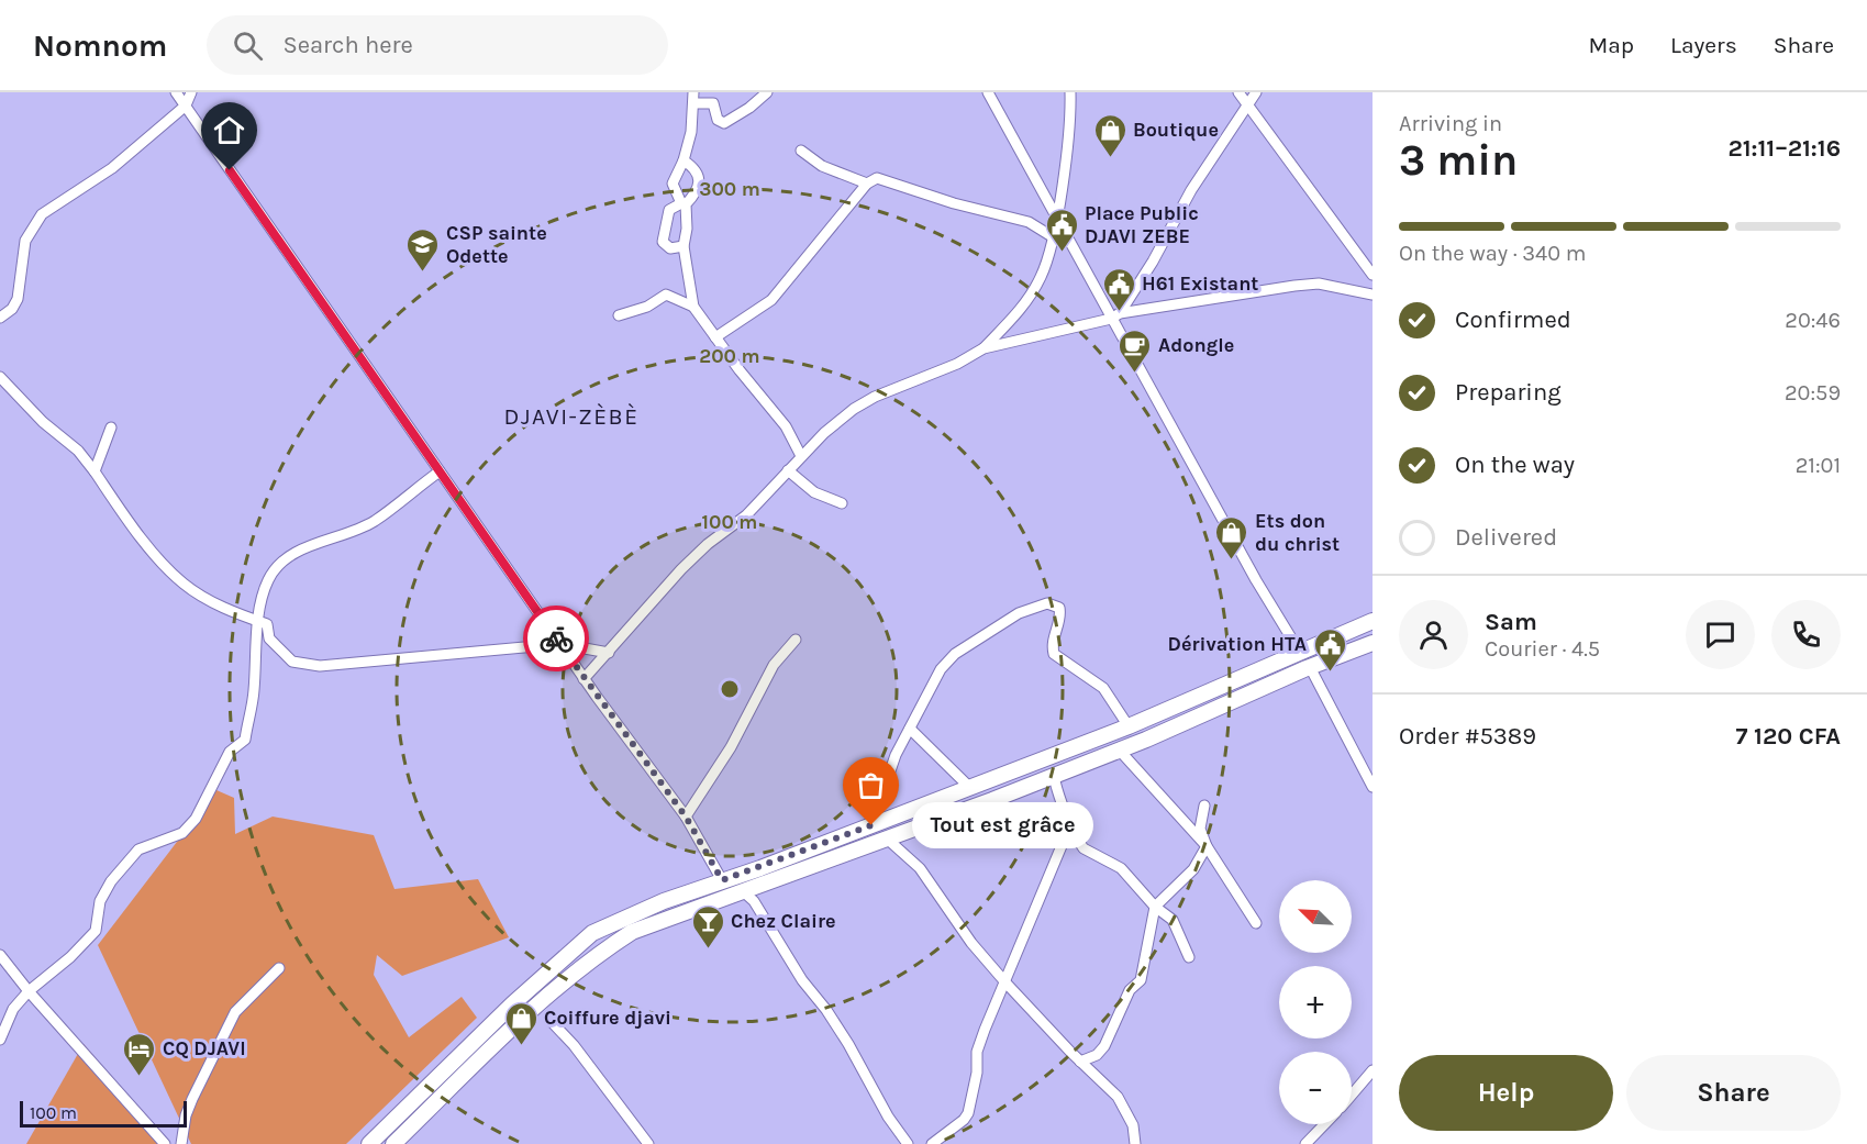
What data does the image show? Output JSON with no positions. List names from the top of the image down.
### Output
{
  "districts": ["DJAVI-ZÈBÈ"],
  "places": {
    "shop": ["Boutique", "Ets don du christ", "Coiffure djavi"],
    "public building": ["Place Public DJAVI ZEBE", "H61 Existant", "Dérivation HTA"],
    "school or university": ["CSP sainte Odette"],
    "cafe": ["Adongle"],
    "other": ["Tout est grâce"],
    "bar": ["Chez Claire"],
    "hotel": ["CQ DJAVI"]
  },
  "scale_bar": "100 m",
  "north": "top left",
  "page": {
    "header": "Nomnom",
    "search": "Search here",
    "nav": ["Map", "Layers", "Share"],
    "heading": ["3 min", "Arriving in", "21:11–21:16"],
    "panel": [
      "Sam",
      "Courier · 4.5",
      "Order #5389",
      "7 120 CFA"
    ],
    "bar": "On the way · 340 m",
    "list": [
      ["Confirmed", "20:46"],
      ["Preparing", "20:59"],
      ["On the way", "21:01"],
      "Delivered"
    ],
    "bubble": "Tout est grâce",
    "map_buttons": ["+", "−"],
    "buttons": ["Help", "Share"],
    "scale": "100 m"
  },
  "rings": ["300 m", "200 m", "100 m"]
}
